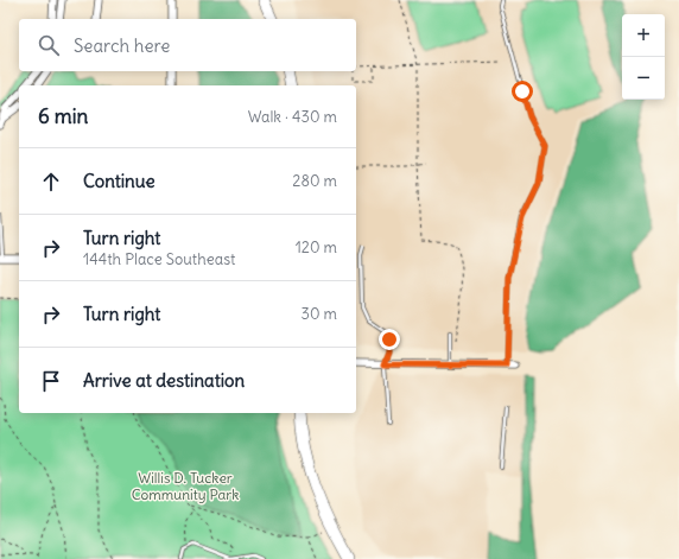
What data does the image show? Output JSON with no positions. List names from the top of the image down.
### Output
{
  "parks": ["Willis D. Tucker Community Park"],
  "page": {
    "map_buttons": ["+", "−"],
    "search": "Search here",
    "heading": ["6 min", "Walk · 430 m"],
    "list": [
      ["Continue", "280 m"],
      ["Turn right", "144th Place Southeast", "120 m"],
      ["Turn right", "30 m"],
      "Arrive at destination"
    ]
  }
}
